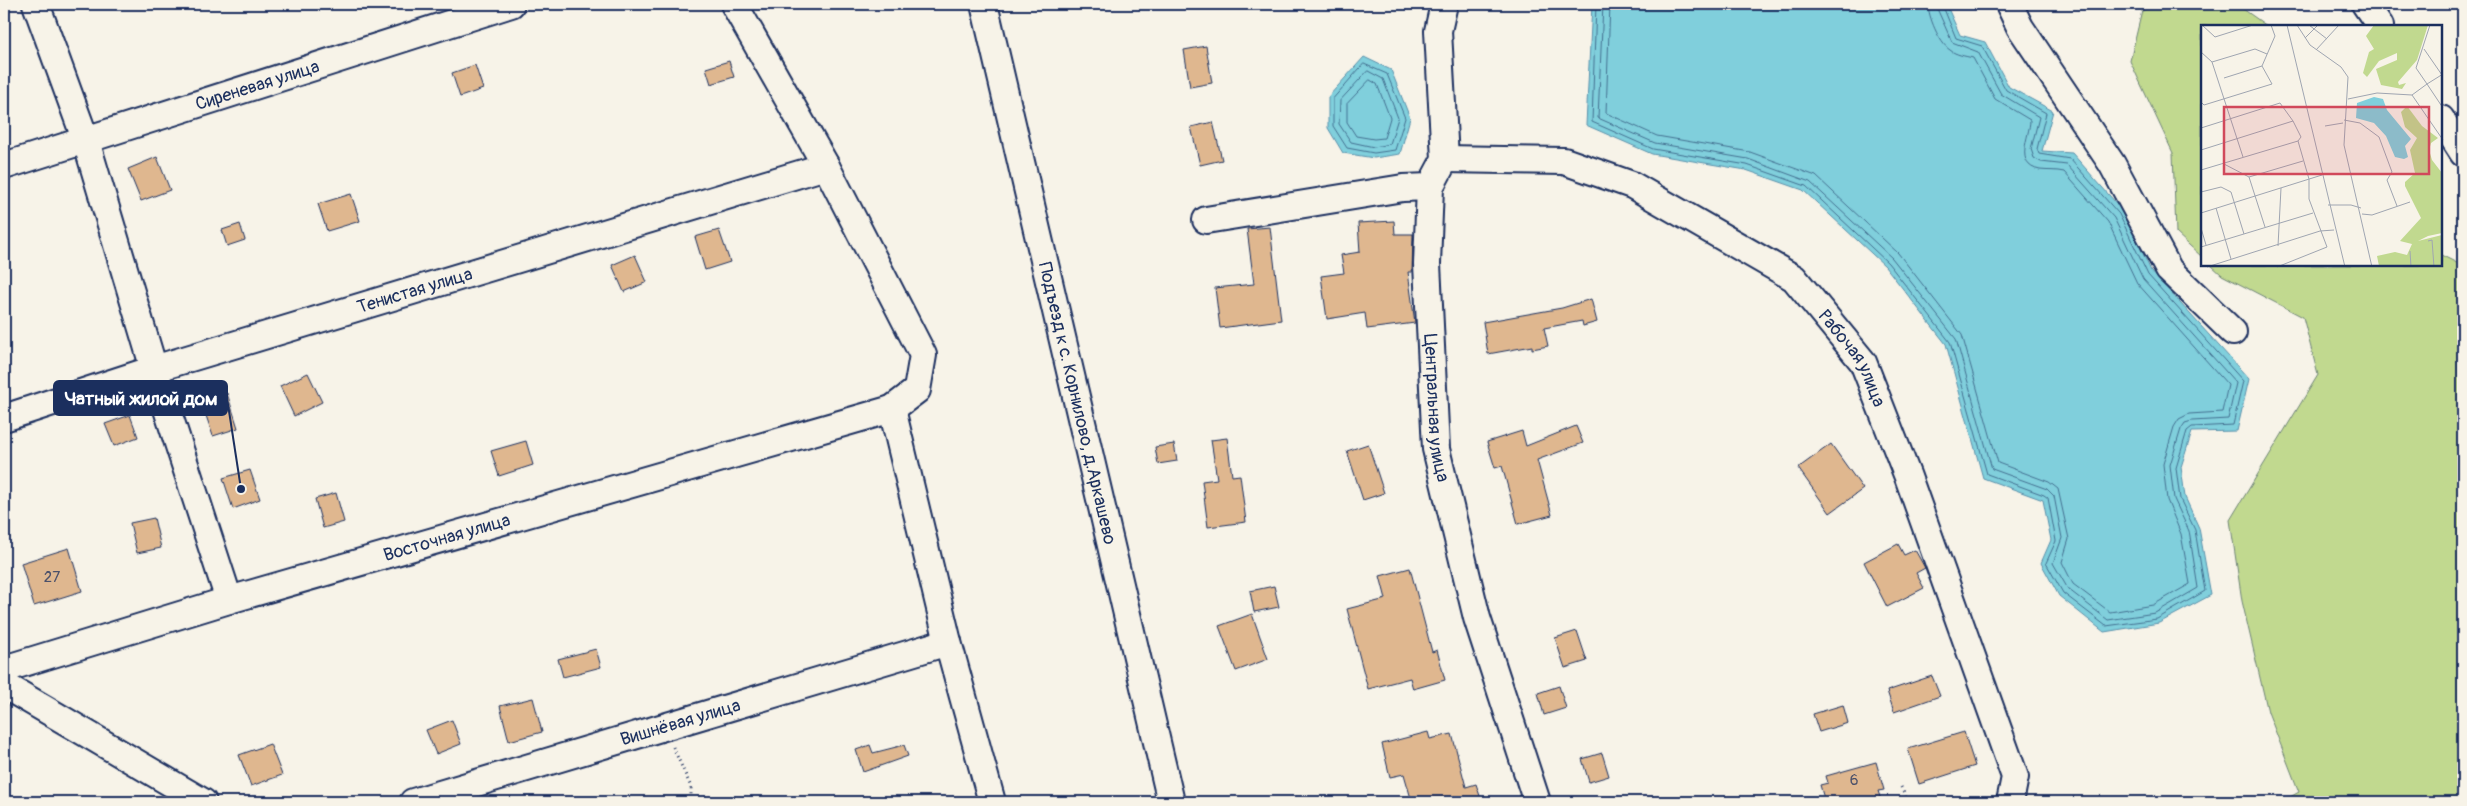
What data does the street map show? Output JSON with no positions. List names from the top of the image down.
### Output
{
  "streets": {
    "street": [
      "Сиреневая улица",
      "Тенистая улица",
      "Рабочая улица",
      "Подъезд к с. Корнилово, д.Аркашево",
      "Центральная улица",
      "Восточная улица",
      "Вишнёвая улица"
    ]
  },
  "crossings": [
    ["Тенистая улица", "Восточная улица"],
    ["Рабочая улица", "Центральная улица"]
  ],
  "places": ["Чатный жилой дом"],
  "house_numbers": ["27", "6"]
}
